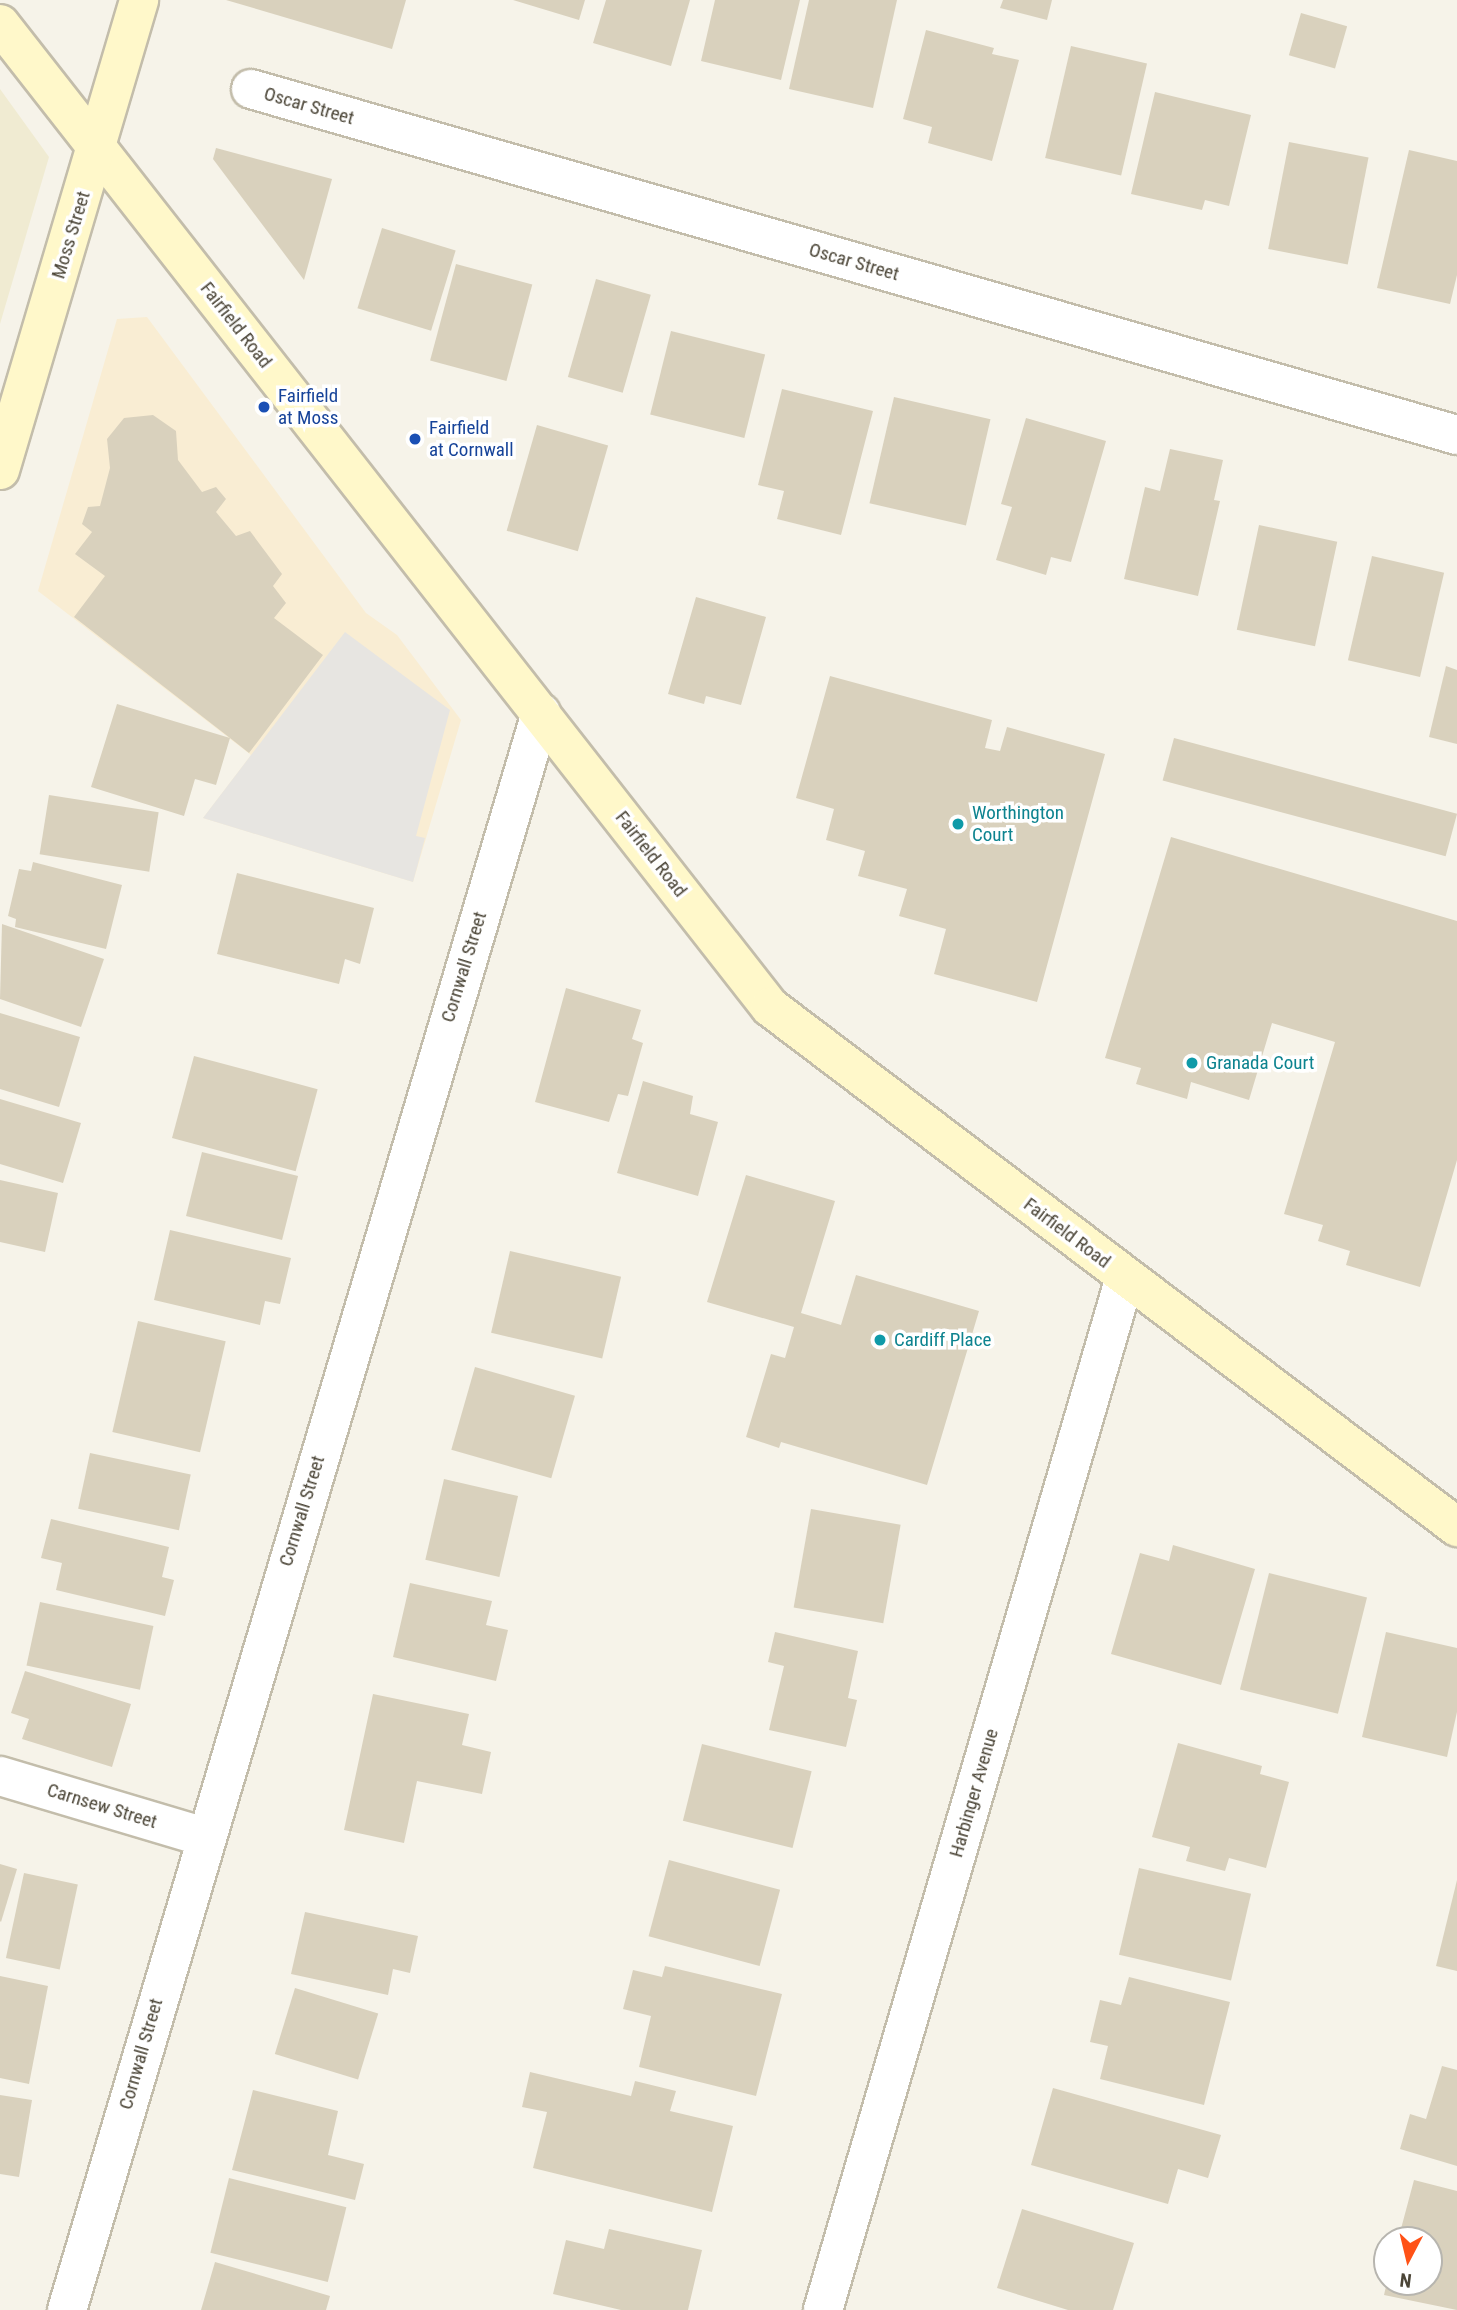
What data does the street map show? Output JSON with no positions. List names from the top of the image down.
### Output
{
  "streets": {
    "street": [
      "Oscar Street",
      "Moss Street",
      "Fairfield Road",
      "Cornwall Street",
      "Harbinger Avenue",
      "Carnsew Street"
    ]
  },
  "crossings": [
    ["Moss Street", "Fairfield Road"],
    ["Fairfield Road", "Cornwall Street"],
    ["Fairfield Road", "Harbinger Avenue"],
    ["Cornwall Street", "Carnsew Street"]
  ],
  "places": [
    "Fairfield at Moss",
    "Fairfield at Cornwall",
    "Worthington Court",
    "Granada Court",
    "Cardiff Place"
  ],
  "north": "bottom"
}
